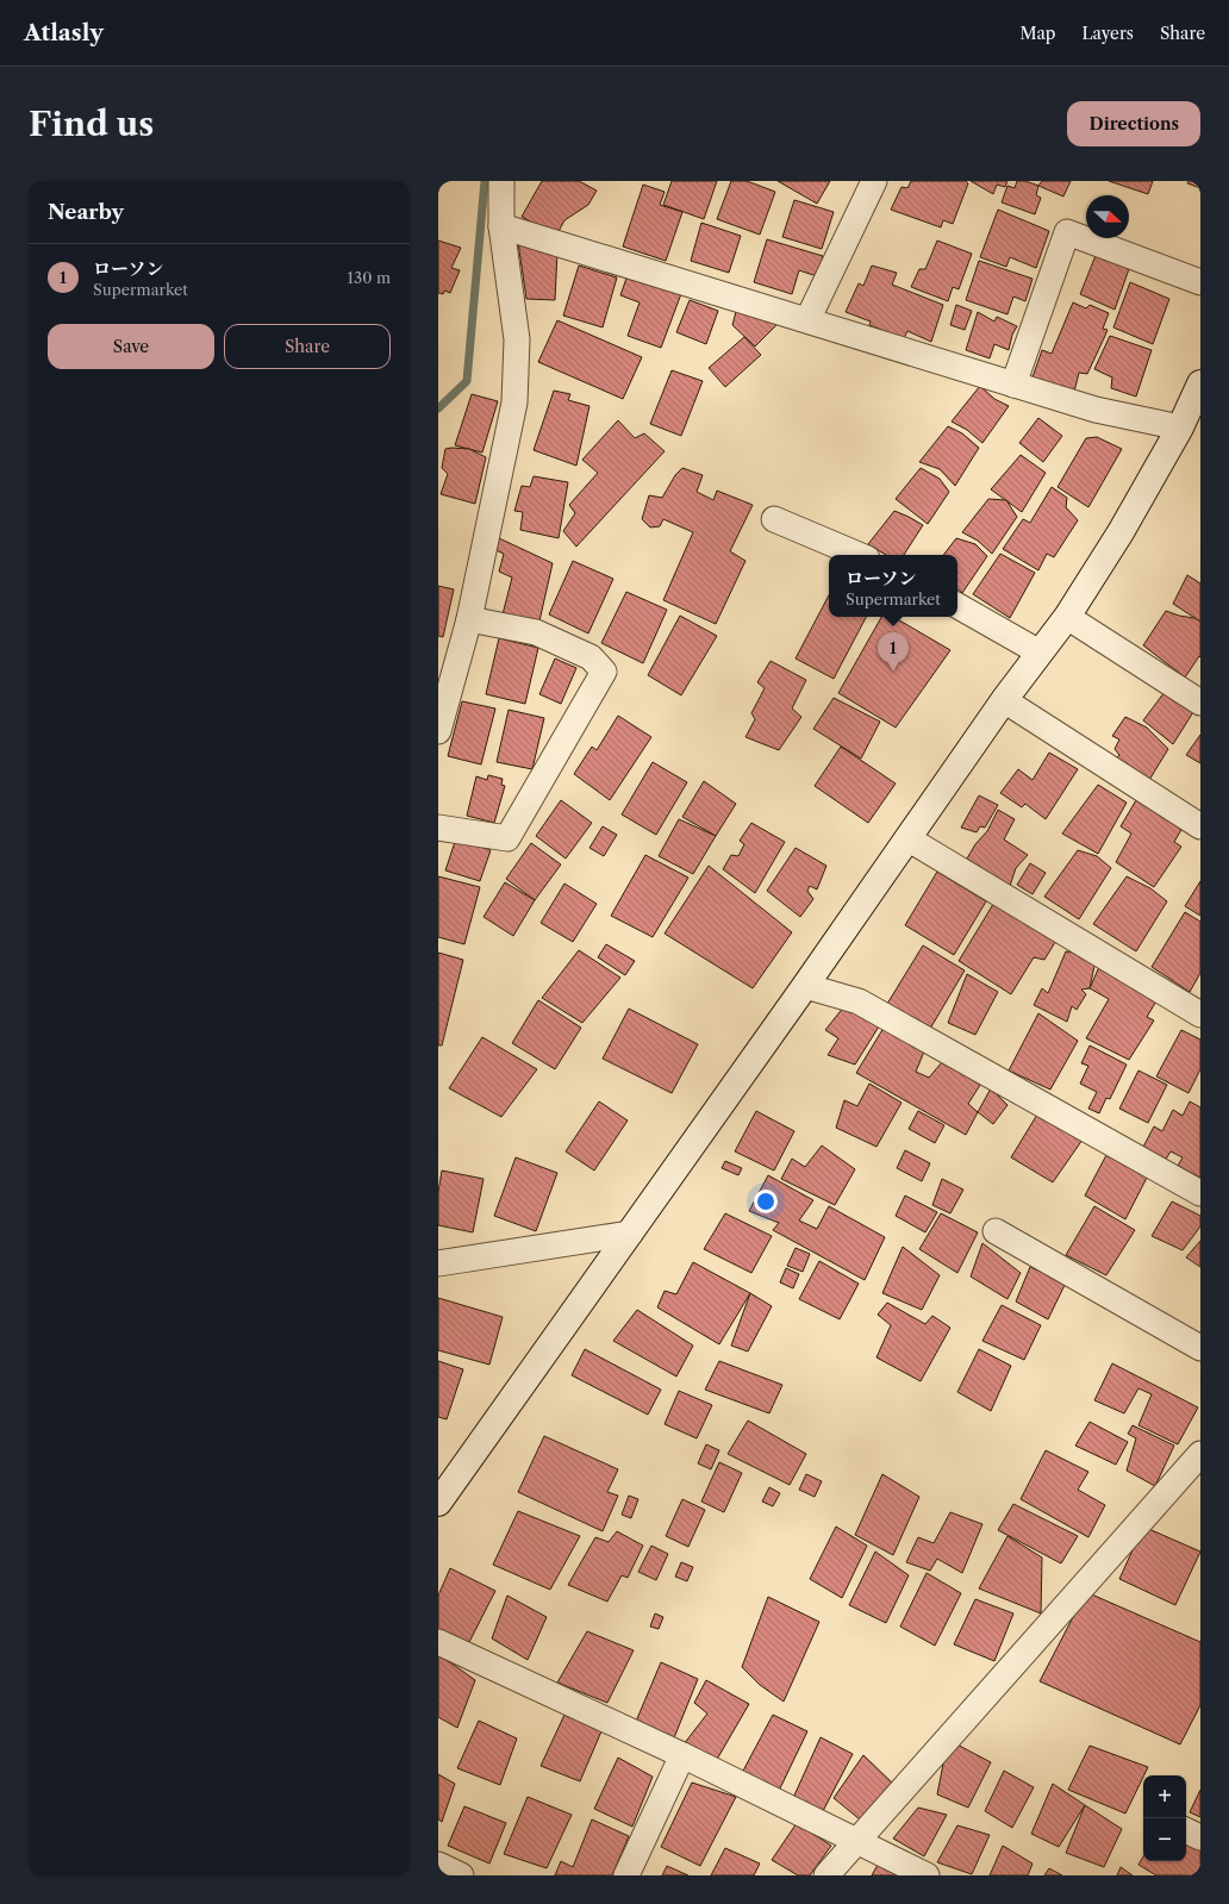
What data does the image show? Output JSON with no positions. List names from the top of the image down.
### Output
{
  "north": "right",
  "page": {
    "header": "Atlasly",
    "nav": ["Map", "Layers", "Share"],
    "buttons": [
      "Directions",
      ["Save", "Share"]
    ],
    "title": "Find us",
    "heading": "Nearby",
    "list": [
      {
        "mark": "1",
        "name": "ローソン",
        "note": "Supermarket",
        "value": "130 m"
      }
    ],
    "popup": ["ローソン", "Supermarket"],
    "pins": "1",
    "map_buttons": ["+", "−"]
  }
}
